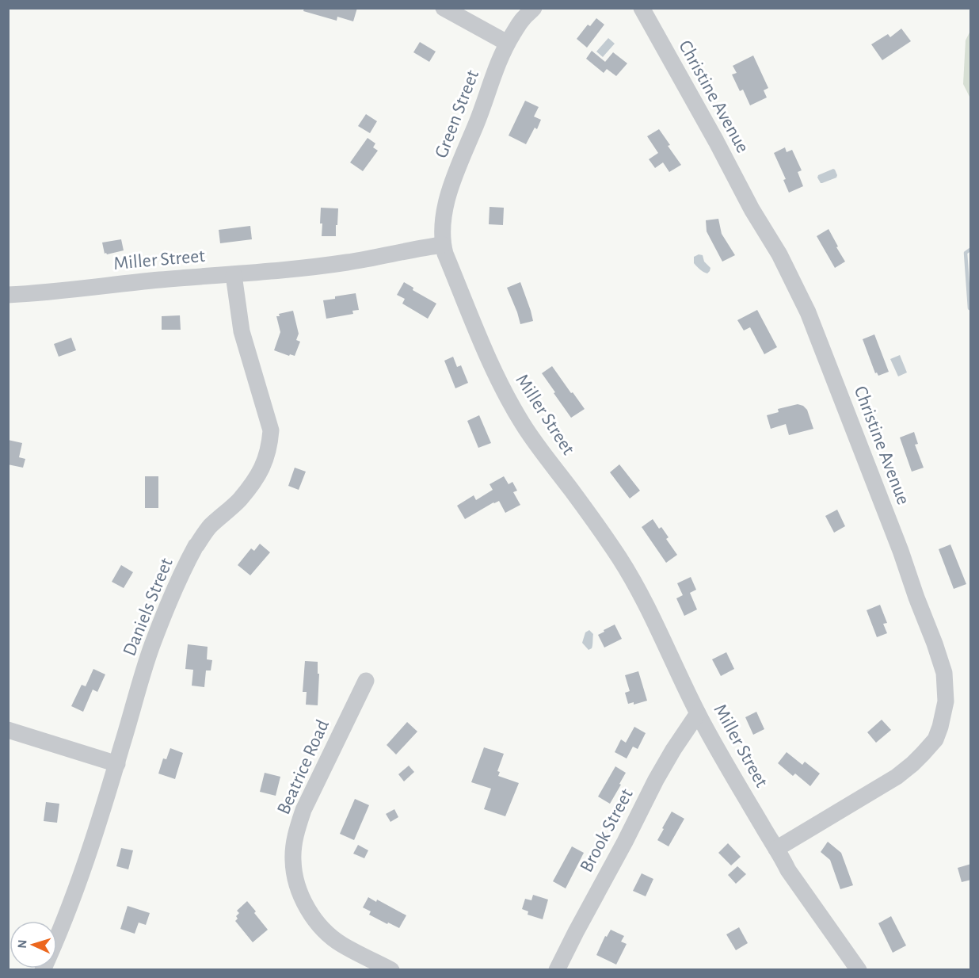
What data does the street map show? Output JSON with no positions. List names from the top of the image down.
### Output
{
  "streets": {
    "street": [
      "Christine Avenue",
      "Green Street",
      "Miller Street",
      "Daniels Street",
      "Beatrice Road",
      "Brook Street"
    ]
  },
  "crossings": [
    ["Christine Avenue", "Miller Street"],
    ["Green Street", "Miller Street"],
    ["Miller Street", "Daniels Street"],
    ["Miller Street", "Brook Street"]
  ],
  "north": "left"
}
